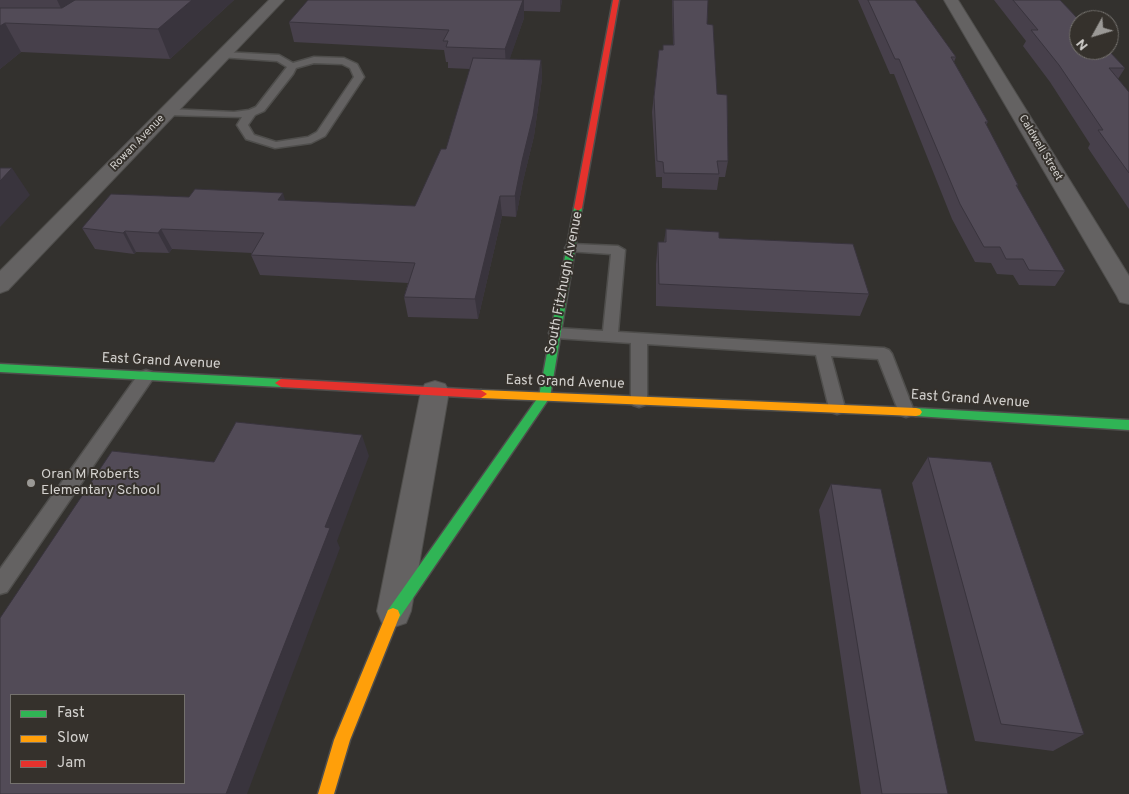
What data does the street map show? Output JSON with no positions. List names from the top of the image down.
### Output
{
  "streets": {
    "street": [
      "Rowan Avenue",
      "Caldwell Street",
      "South Fitzhugh Avenue",
      "East Grand Avenue"
    ]
  },
  "crossings": [
    ["South Fitzhugh Avenue", "East Grand Avenue"]
  ],
  "places": ["Oran M Roberts Elementary School"],
  "legend": ["Fast", "Slow", "Jam"],
  "north": "bottom left"
}
